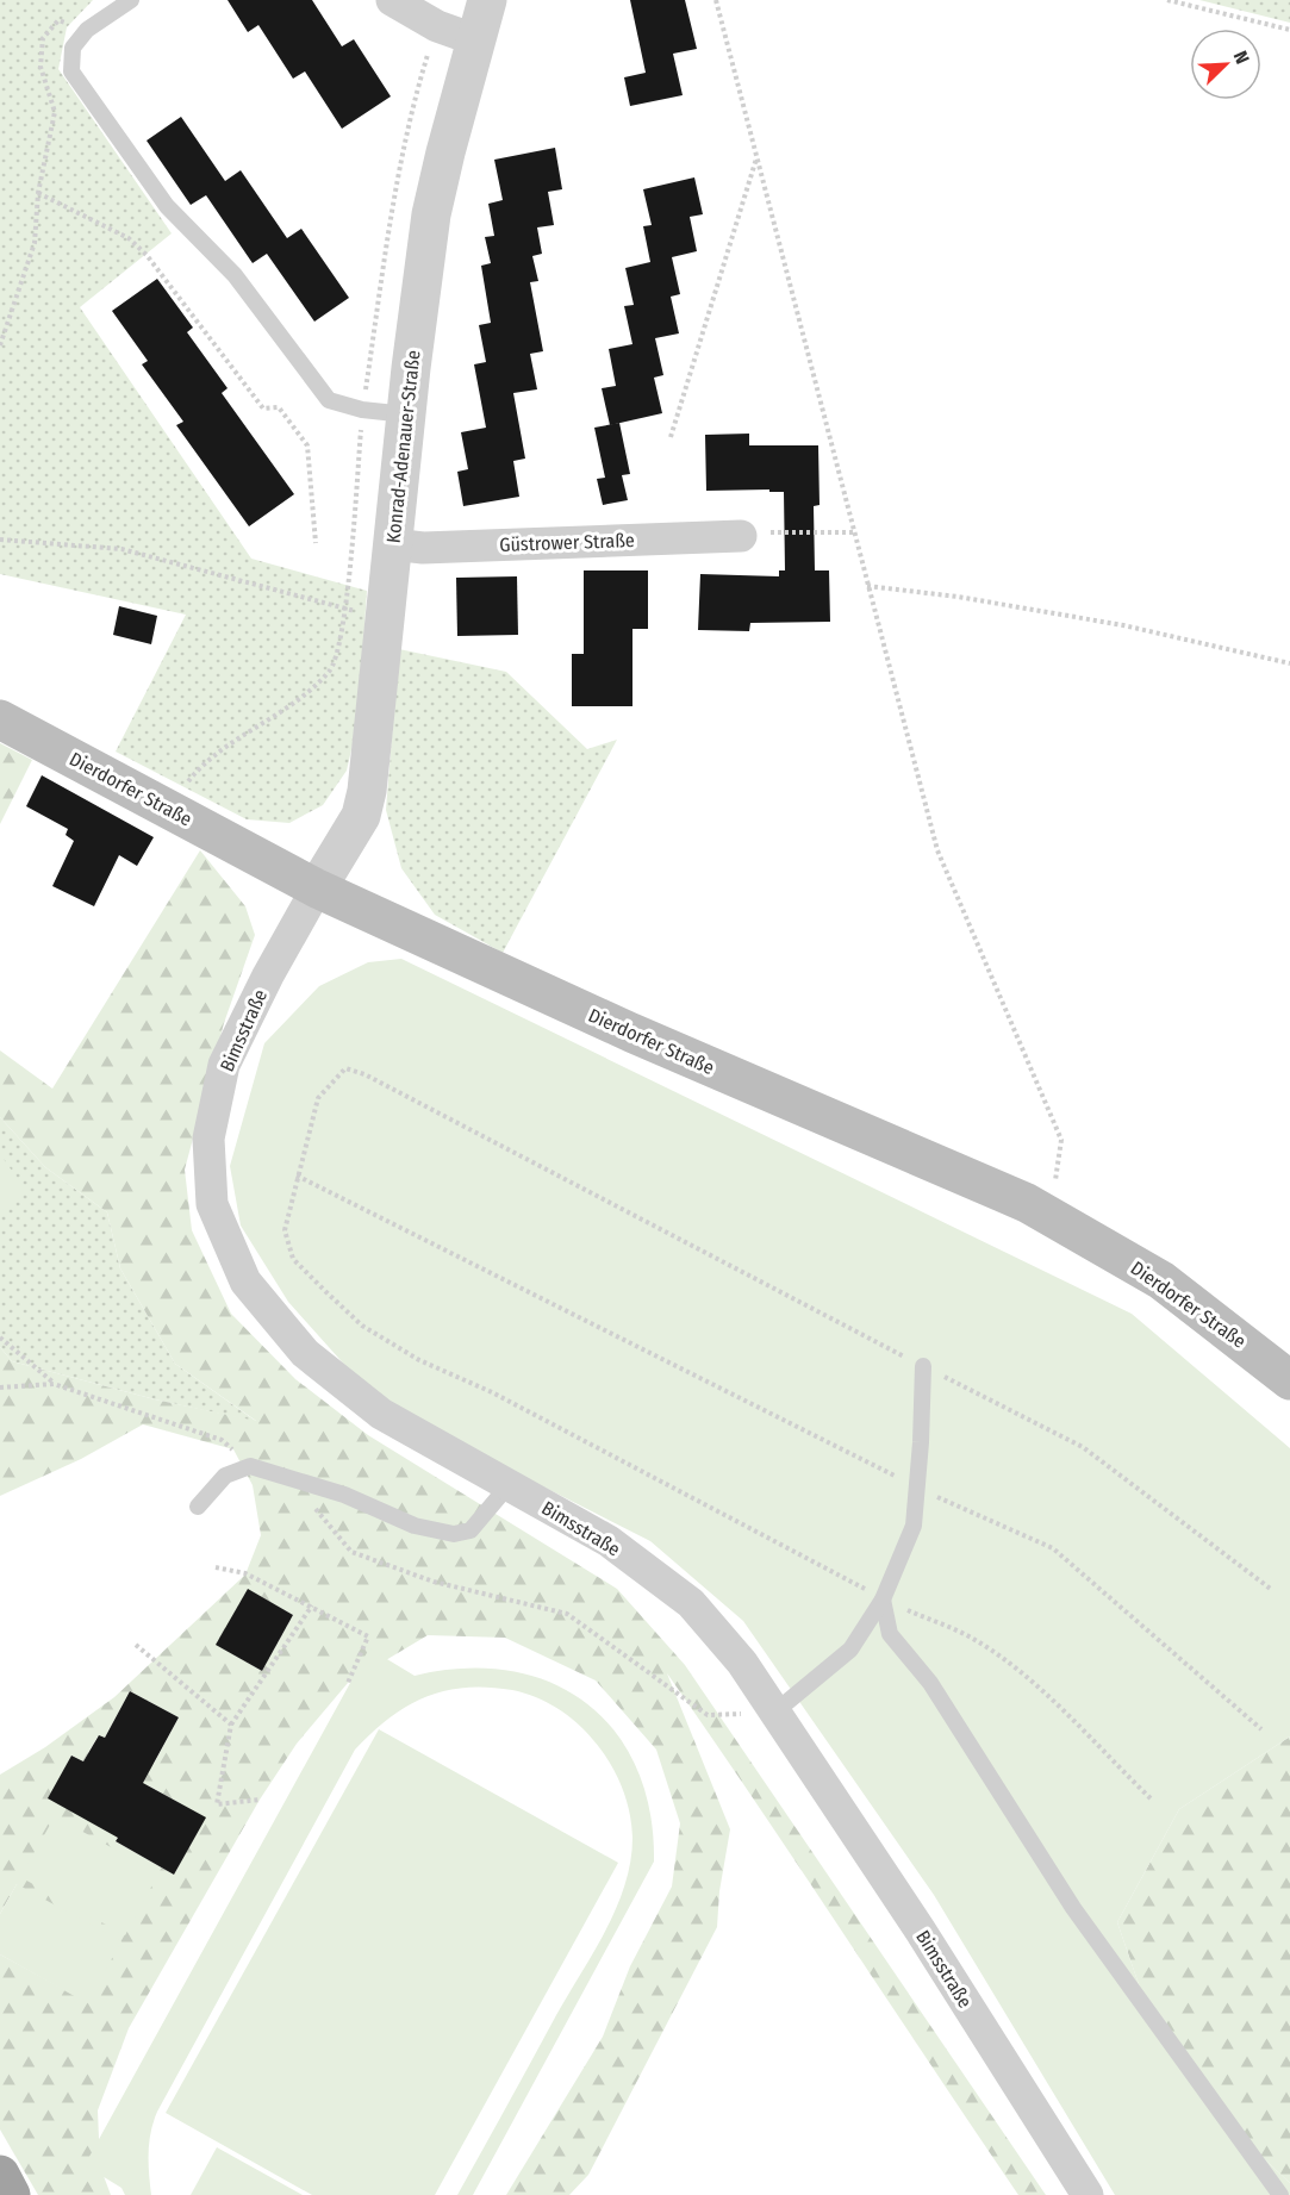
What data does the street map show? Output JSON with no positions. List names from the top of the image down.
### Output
{
  "streets": {
    "main road": ["Dierdorfer Straße"],
    "street": ["Konrad-Adenauer-Straße", "Güstrower Straße", "Bimsstraße"]
  },
  "crossings": [
    ["Konrad-Adenauer-Straße", "Güstrower Straße"],
    ["Konrad-Adenauer-Straße", "Dierdorfer Straße"],
    ["Konrad-Adenauer-Straße", "Bimsstraße"],
    ["Dierdorfer Straße", "Bimsstraße"]
  ],
  "north": "top right"
}
